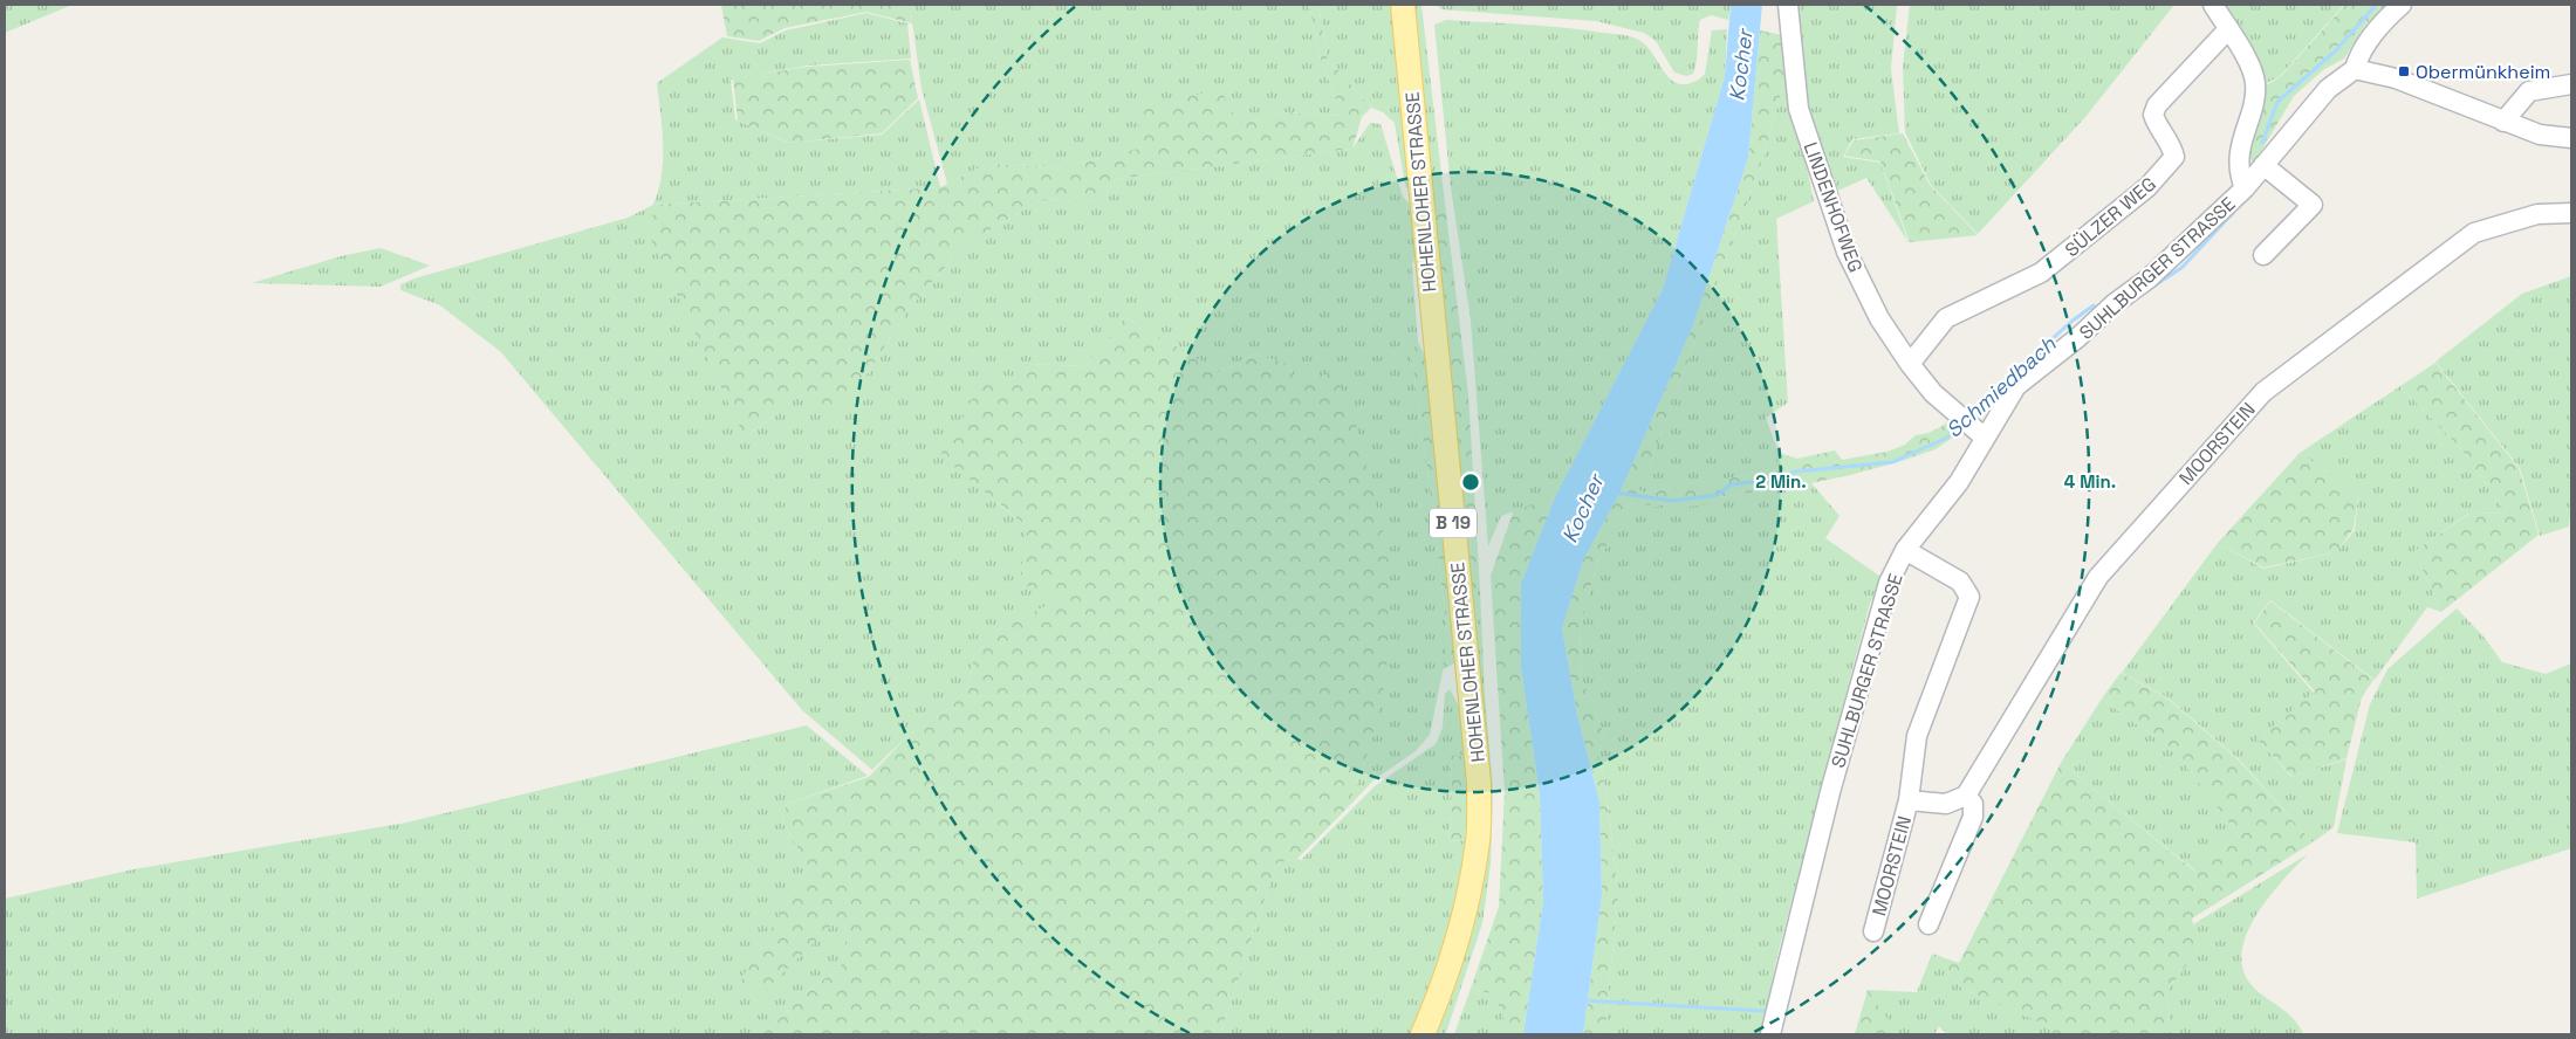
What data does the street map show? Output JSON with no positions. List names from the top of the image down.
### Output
{
  "streets": {
    "main road": ["HOHENLOHER STRASSE", "B 19"],
    "street": [
      "LINDENHOFWEG",
      "SÜLZER WEG",
      "SUHLBURGER STRASSE",
      "MOORSTEIN"
    ]
  },
  "crossings": [
    ["LINDENHOFWEG", "SÜLZER WEG"],
    ["LINDENHOFWEG", "SUHLBURGER STRASSE"],
    ["SUHLBURGER STRASSE", "MOORSTEIN"]
  ],
  "water": ["Kocher", "Schmiedbach"],
  "places": {
    "transit": ["Obermünkheim"]
  },
  "rings": ["2 Min.", "4 Min."]
}
